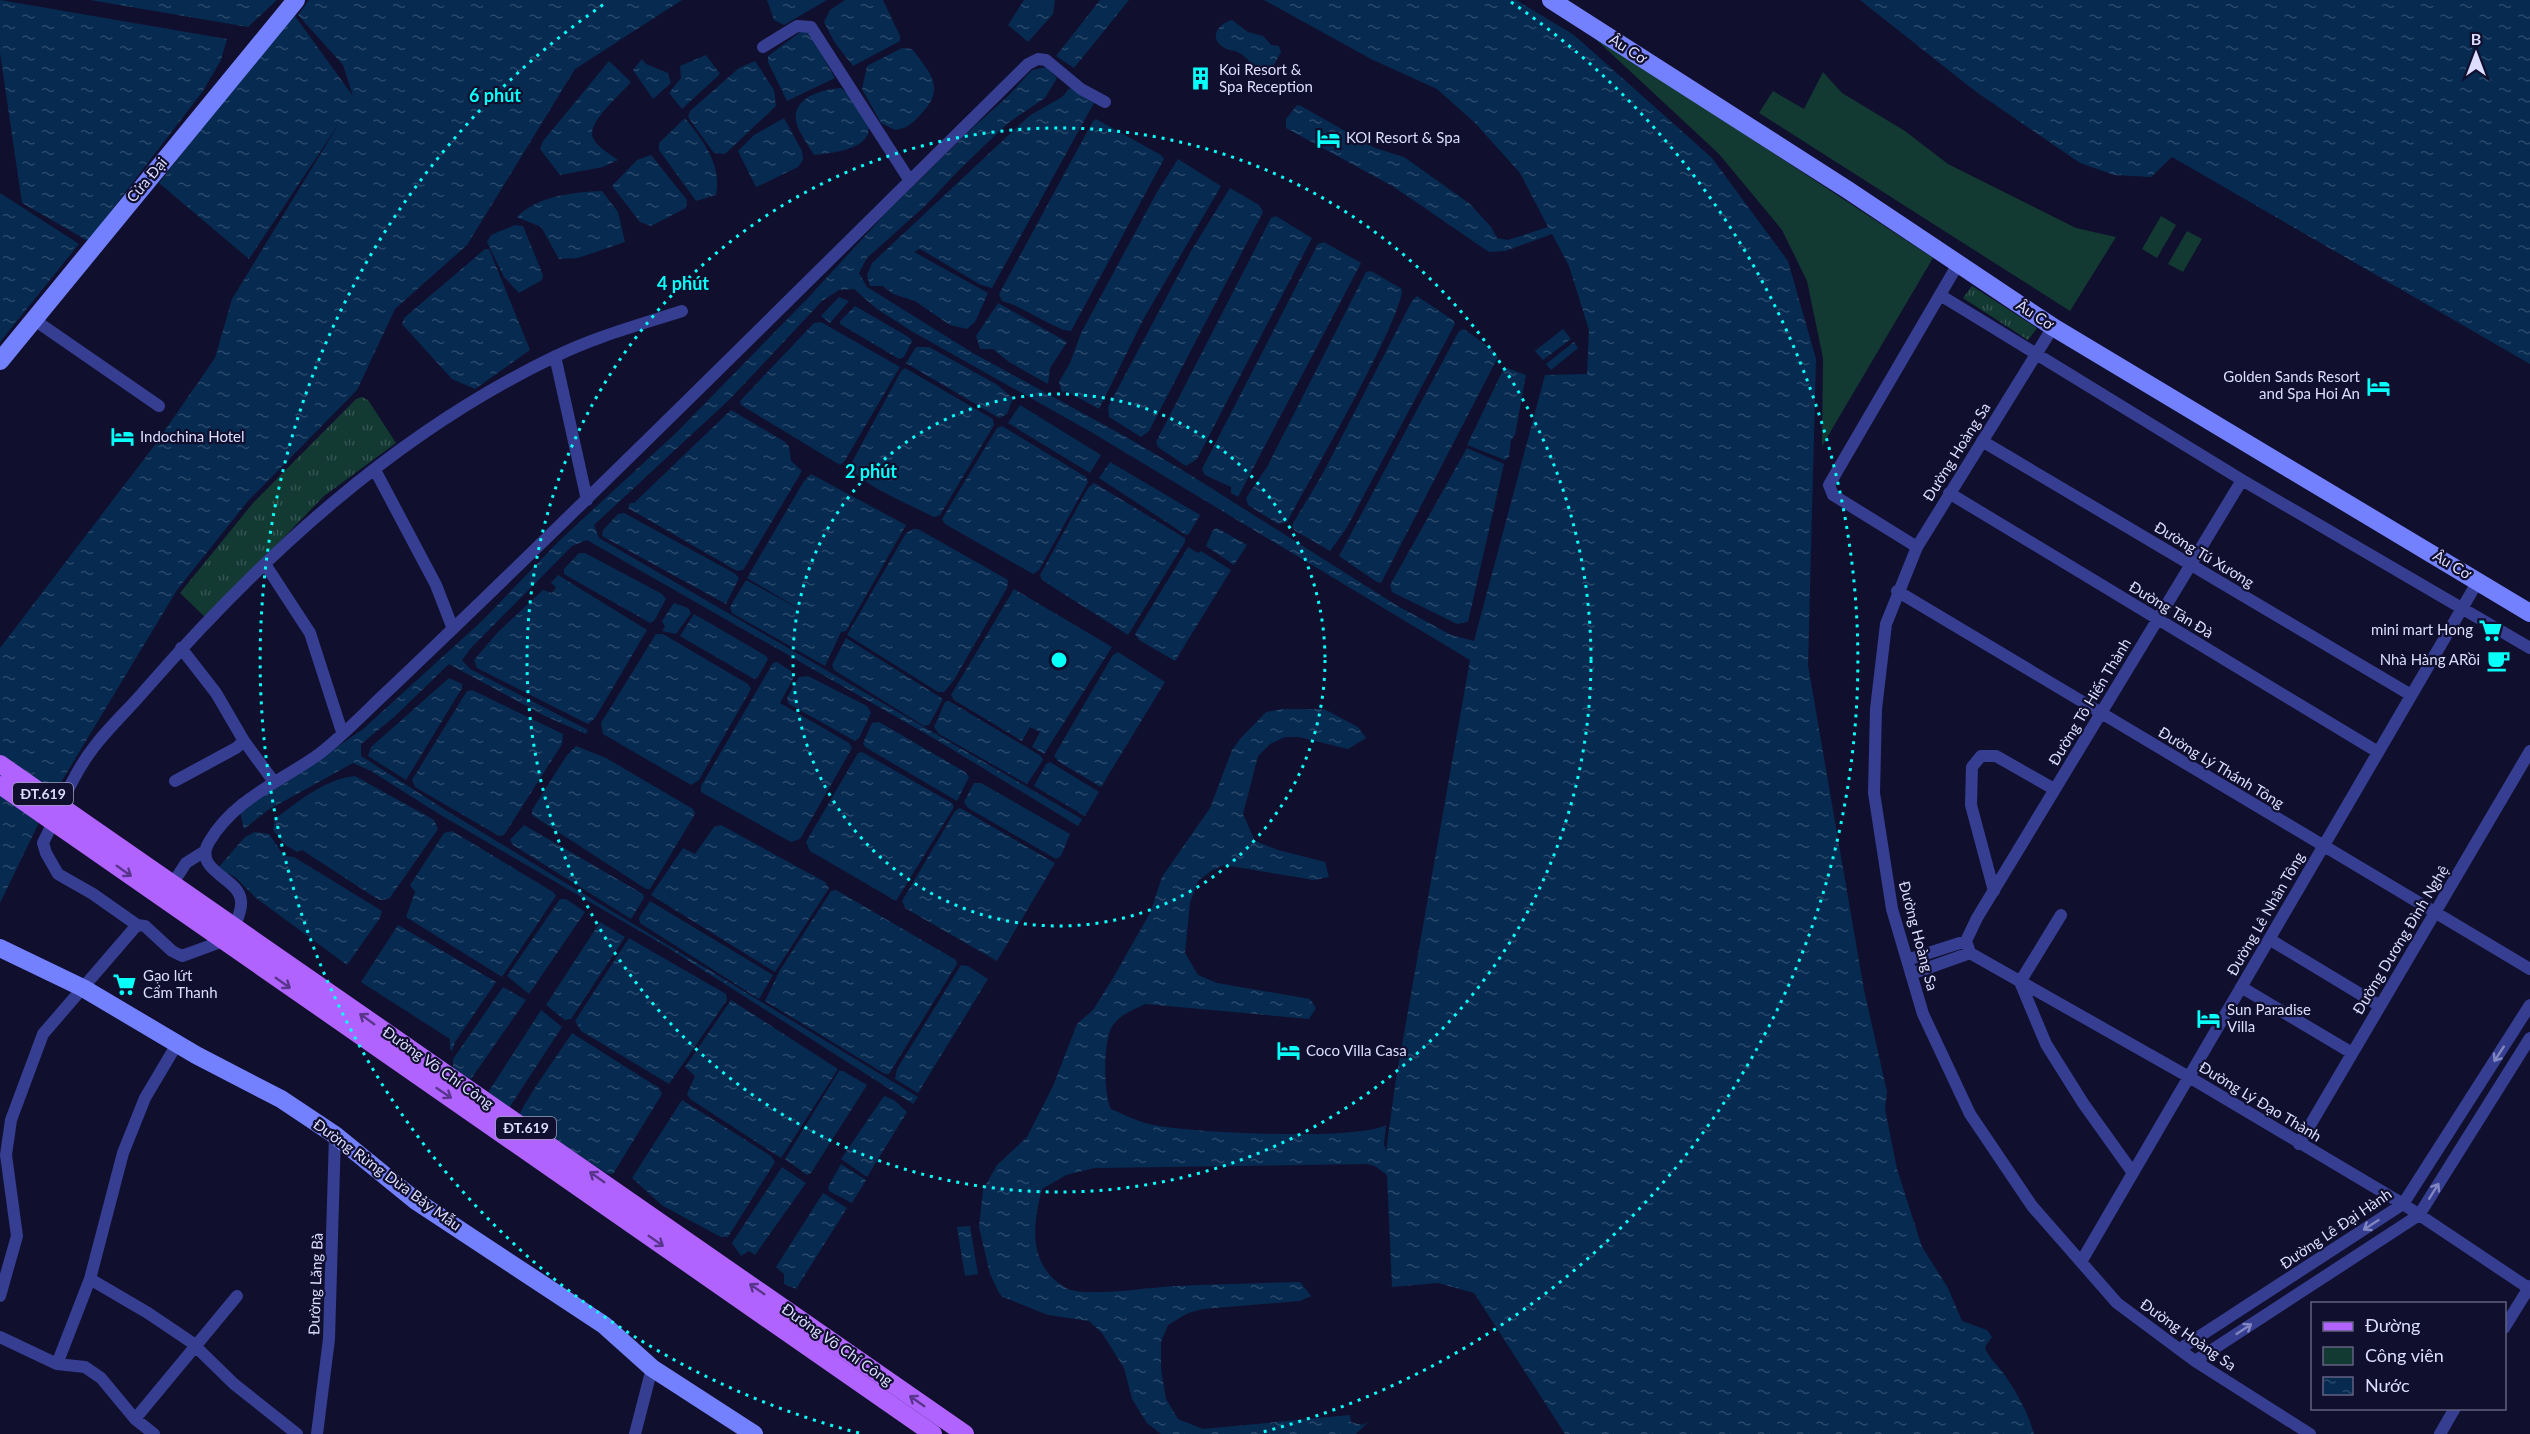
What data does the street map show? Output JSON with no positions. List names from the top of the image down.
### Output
{
  "streets": {
    "main road": ["ĐT.619", "Đường Võ Chí Công"],
    "street": [
      "Âu Cơ",
      "Cửa Đại",
      "Đường Hoàng Sa",
      "Đường Tú Xương",
      "Đường Tản Đà",
      "Đường Tô Hiến Thành",
      "Đường Lý Thánh Tông",
      "Đường Lê Nhân Tông",
      "Đường Dương Đình Nghệ",
      "Đường Lý Đạo Thành",
      "Đường Rừng Dừa Bảy Mẫu",
      "Đường Lê Đại Hành",
      "Đường Lăng Bà"
    ]
  },
  "crossings": [
    ["Âu Cơ", "Đường Hoàng Sa"],
    ["Âu Cơ", "Đường Lê Nhân Tông"],
    ["Đường Hoàng Sa", "Đường Tú Xương"],
    ["Đường Hoàng Sa", "Đường Tản Đà"],
    ["Đường Hoàng Sa", "Đường Lý Thánh Tông"],
    ["Đường Hoàng Sa", "Đường Lê Nhân Tông"],
    ["Đường Hoàng Sa", "Đường Lê Đại Hành"],
    ["Đường Tú Xương", "Đường Tô Hiến Thành"],
    ["Đường Tú Xương", "Đường Lê Nhân Tông"],
    ["Đường Tản Đà", "Đường Tô Hiến Thành"],
    ["Đường Tản Đà", "Đường Lê Nhân Tông"],
    ["Đường Tô Hiến Thành", "Đường Lý Thánh Tông"],
    ["Đường Tô Hiến Thành", "Đường Lý Đạo Thành"],
    ["Đường Lý Thánh Tông", "Đường Lê Nhân Tông"],
    ["Đường Lý Thánh Tông", "Đường Dương Đình Nghệ"],
    ["Đường Lê Nhân Tông", "Đường Lý Đạo Thành"],
    ["Đường Dương Đình Nghệ", "Đường Lý Đạo Thành"],
    ["Đường Lý Đạo Thành", "Đường Lê Đại Hành"],
    ["Đường Rừng Dừa Bảy Mẫu", "Đường Lăng Bà"]
  ],
  "places": {
    "building": ["Koi Resort & Spa Reception"],
    "hotel": [
      "KOI Resort & Spa",
      "Golden Sands Resort and Spa Hoi An",
      "Indochina Hotel",
      "Sun Paradise Villa",
      "Coco Villa Casa"
    ],
    "supermarket": ["mini mart Hong", "Gạo lứt Cẩm Thanh"],
    "cafe": ["Nhà Hàng ARồi"]
  },
  "legend": ["Đường", "Công viên", "Nước"],
  "north": "top",
  "rings": ["6 phút", "4 phút", "2 phút"]
}
